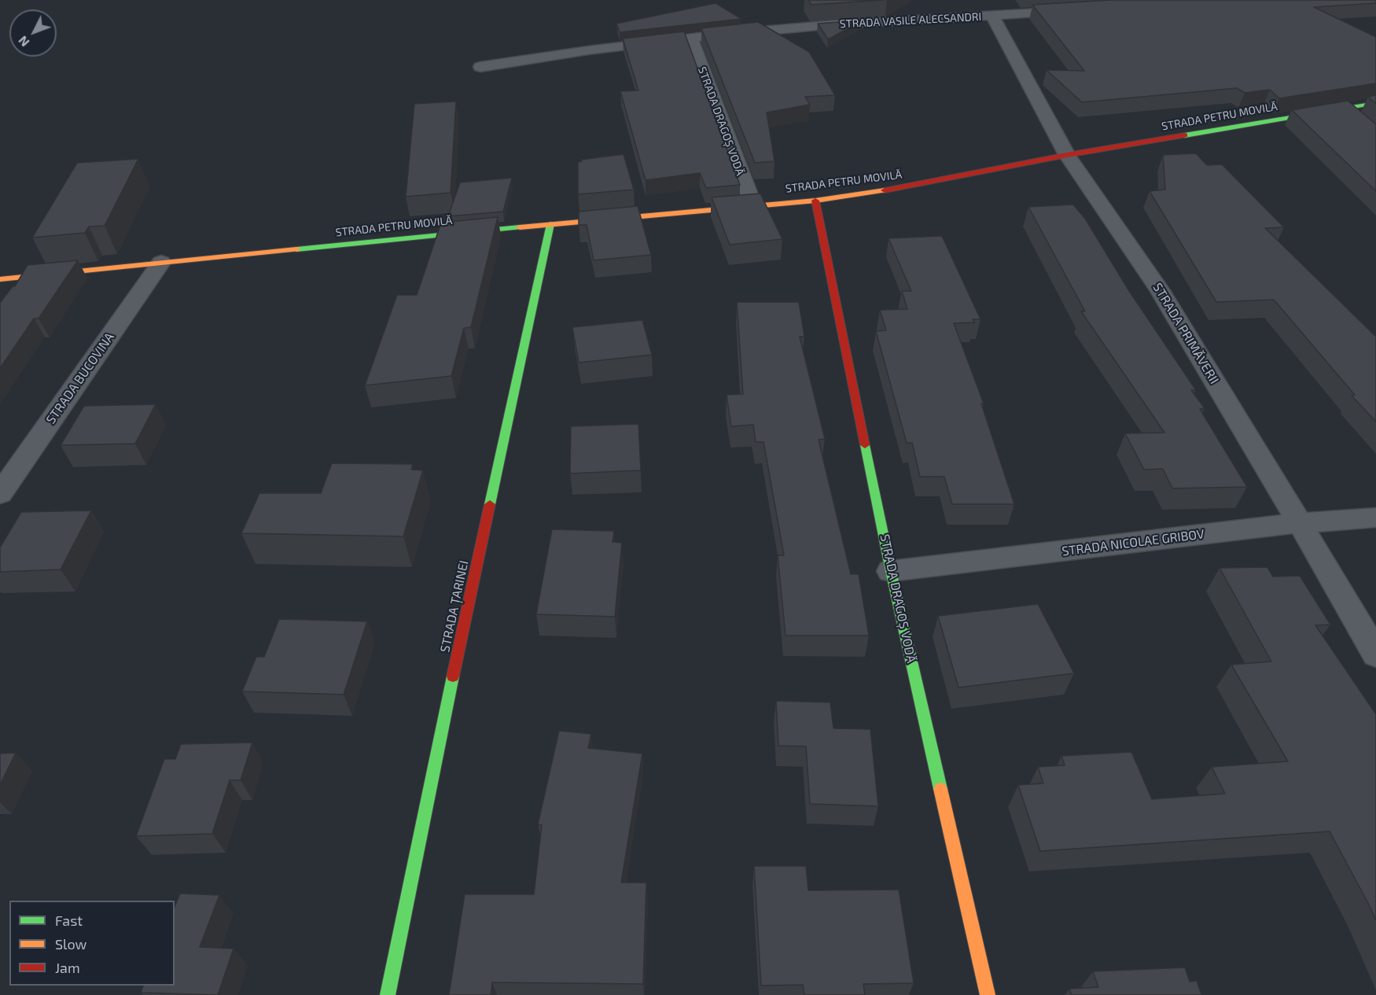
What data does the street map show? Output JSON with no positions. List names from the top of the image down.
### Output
{
  "streets": {
    "street": [
      "STRADA VASILE ALECSANDRI",
      "STRADA PETRU MOVILĂ",
      "STRADA DRAGOȘ VODĂ",
      "STRADA PRIMĂVERII",
      "STRADA BUCOVINA",
      "STRADA NICOLAE GRIBOV",
      "STRADA ȚARINEI"
    ]
  },
  "crossings": [
    ["STRADA VASILE ALECSANDRI", "STRADA DRAGOȘ VODĂ"],
    ["STRADA VASILE ALECSANDRI", "STRADA PRIMĂVERII"],
    ["STRADA PETRU MOVILĂ", "STRADA DRAGOȘ VODĂ"],
    ["STRADA PETRU MOVILĂ", "STRADA PRIMĂVERII"],
    ["STRADA PETRU MOVILĂ", "STRADA BUCOVINA"],
    ["STRADA PETRU MOVILĂ", "STRADA ȚARINEI"],
    ["STRADA DRAGOȘ VODĂ", "STRADA NICOLAE GRIBOV"],
    ["STRADA PRIMĂVERII", "STRADA NICOLAE GRIBOV"]
  ],
  "legend": ["Fast", "Slow", "Jam"],
  "north": "bottom left"
}
